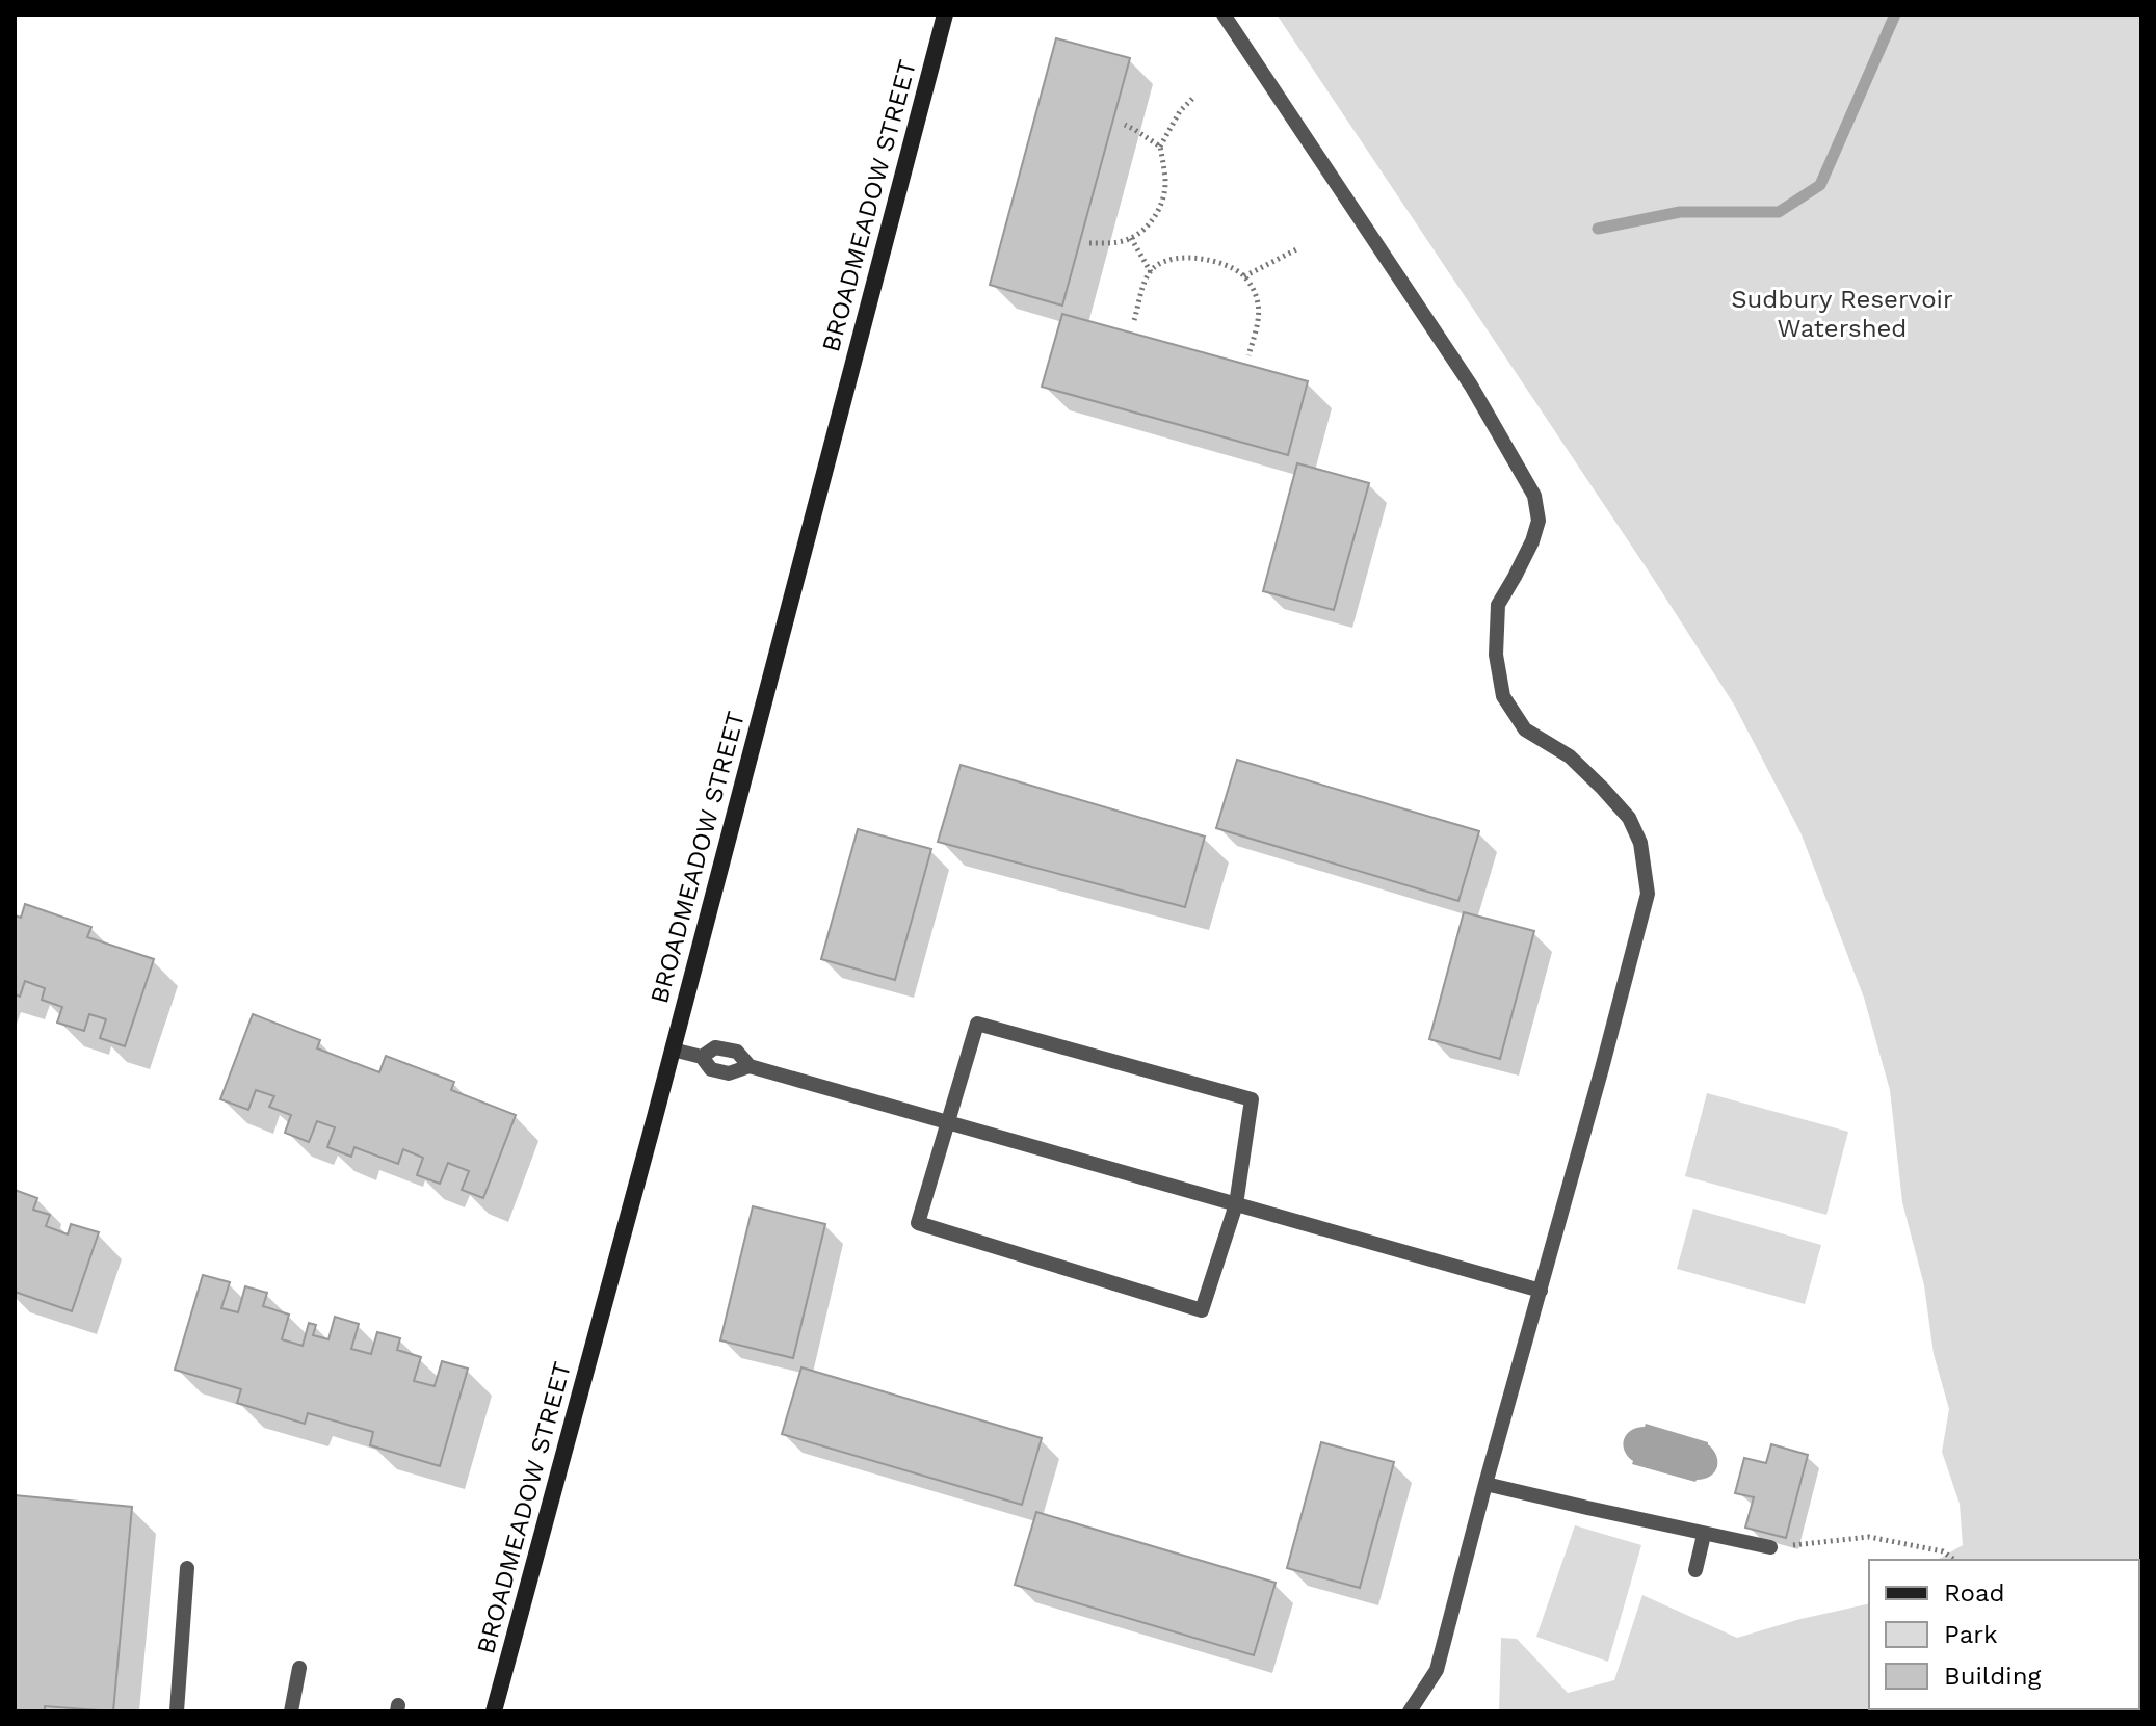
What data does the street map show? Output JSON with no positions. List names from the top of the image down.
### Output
{
  "streets": {
    "street": ["BROADMEADOW STREET"]
  },
  "parks": ["Sudbury Reservoir Watershed"],
  "legend": ["Road", "Park", "Building"]
}
